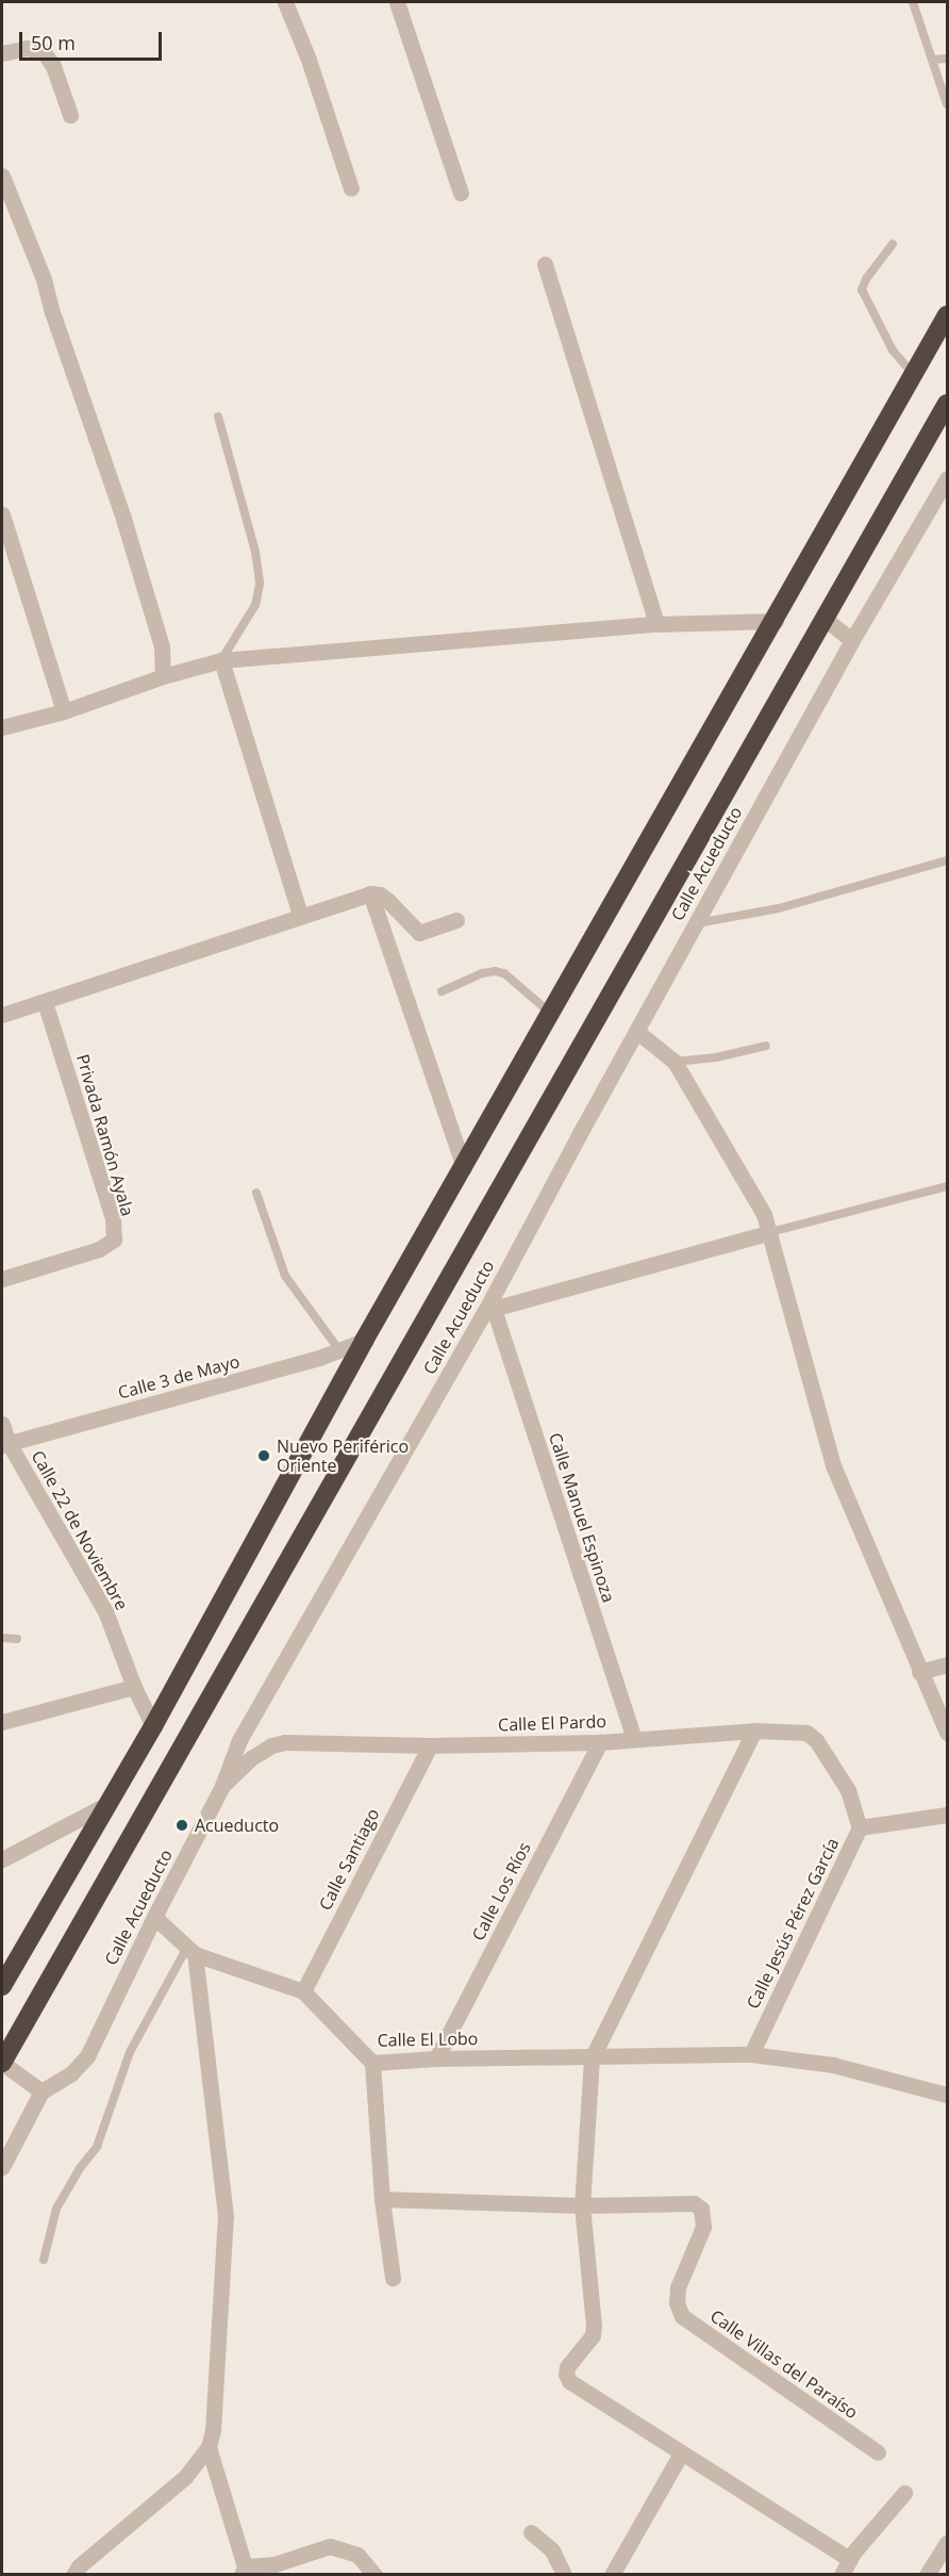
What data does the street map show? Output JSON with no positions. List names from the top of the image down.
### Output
{
  "streets": {
    "street": [
      "Calle Acueducto",
      "Privada Ramón Ayala",
      "Calle 3 de Mayo",
      "Calle Manuel Espinoza",
      "Calle 22 de Noviembre",
      "Calle El Pardo",
      "Calle Santiago",
      "Calle Los Ríos",
      "Calle Jesús Pérez García",
      "Calle El Lobo",
      "Calle Villas del Paraíso"
    ]
  },
  "crossings": [
    ["Calle Acueducto", "Calle Manuel Espinoza"],
    ["Calle Acueducto", "Calle El Pardo"],
    ["Calle Acueducto", "Calle El Lobo"],
    ["Calle 3 de Mayo", "Calle 22 de Noviembre"],
    ["Calle Manuel Espinoza", "Calle El Pardo"],
    ["Calle El Pardo", "Calle Santiago"],
    ["Calle El Pardo", "Calle Los Ríos"],
    ["Calle El Pardo", "Calle Jesús Pérez García"],
    ["Calle Santiago", "Calle El Lobo"],
    ["Calle Los Ríos", "Calle El Lobo"],
    ["Calle Jesús Pérez García", "Calle El Lobo"]
  ],
  "places": ["Nuevo Periférico Oriente", "Acueducto"],
  "scale_bar": "50 m"
}
